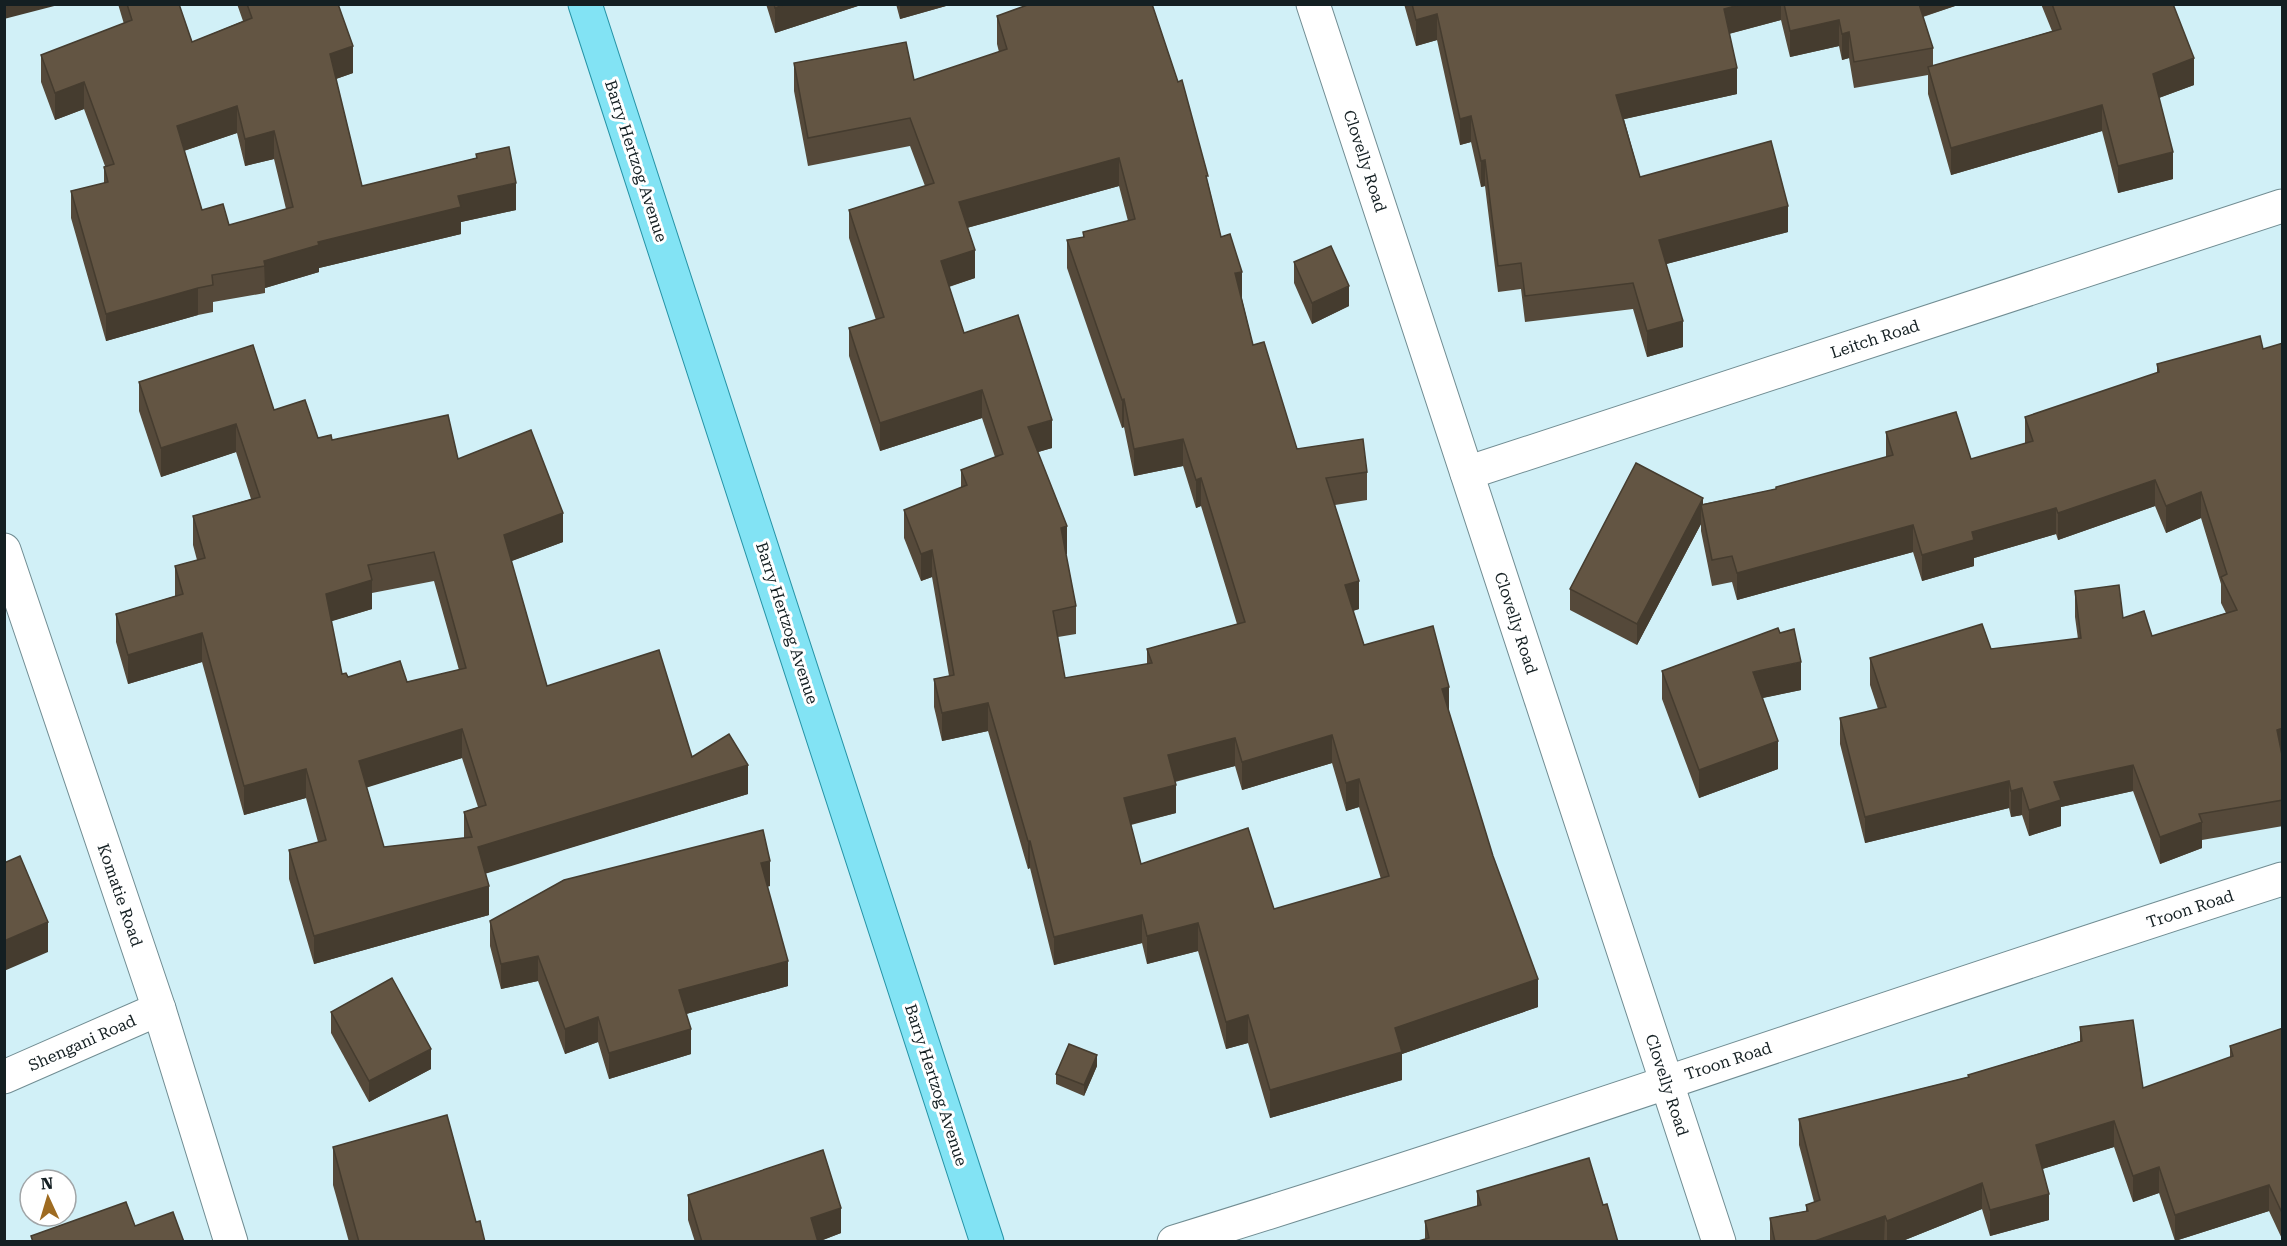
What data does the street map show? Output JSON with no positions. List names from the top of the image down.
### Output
{
  "streets": {
    "main road": ["Barry Hertzog Avenue"],
    "street": [
      "Clovelly Road",
      "Leitch Road",
      "Komatie Road",
      "Troon Road",
      "Shengani Road"
    ]
  },
  "crossings": [
    ["Clovelly Road", "Leitch Road"],
    ["Clovelly Road", "Troon Road"],
    ["Komatie Road", "Shengani Road"]
  ],
  "north": "top"
}
